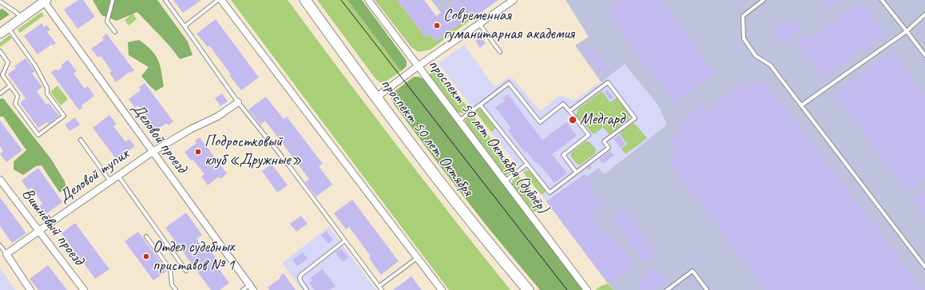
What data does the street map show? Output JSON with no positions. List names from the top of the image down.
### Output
{
  "streets": {
    "main road": ["проспект 50 лет Октября"],
    "street": [
      "проспект 50 лет Октября (дублёр)",
      "Деловой проезд",
      "Деловой тупик",
      "Вишнёвый проезд"
    ]
  },
  "crossings": [
    ["Деловой проезд", "Деловой тупик"],
    ["Деловой тупик", "Вишнёвый проезд"]
  ],
  "places": [
    "Современная гуманитарная академия",
    "Медгард",
    "Подростковый клуб «Дружные»",
    "Отдел судебных приставов № 1"
  ]
}
